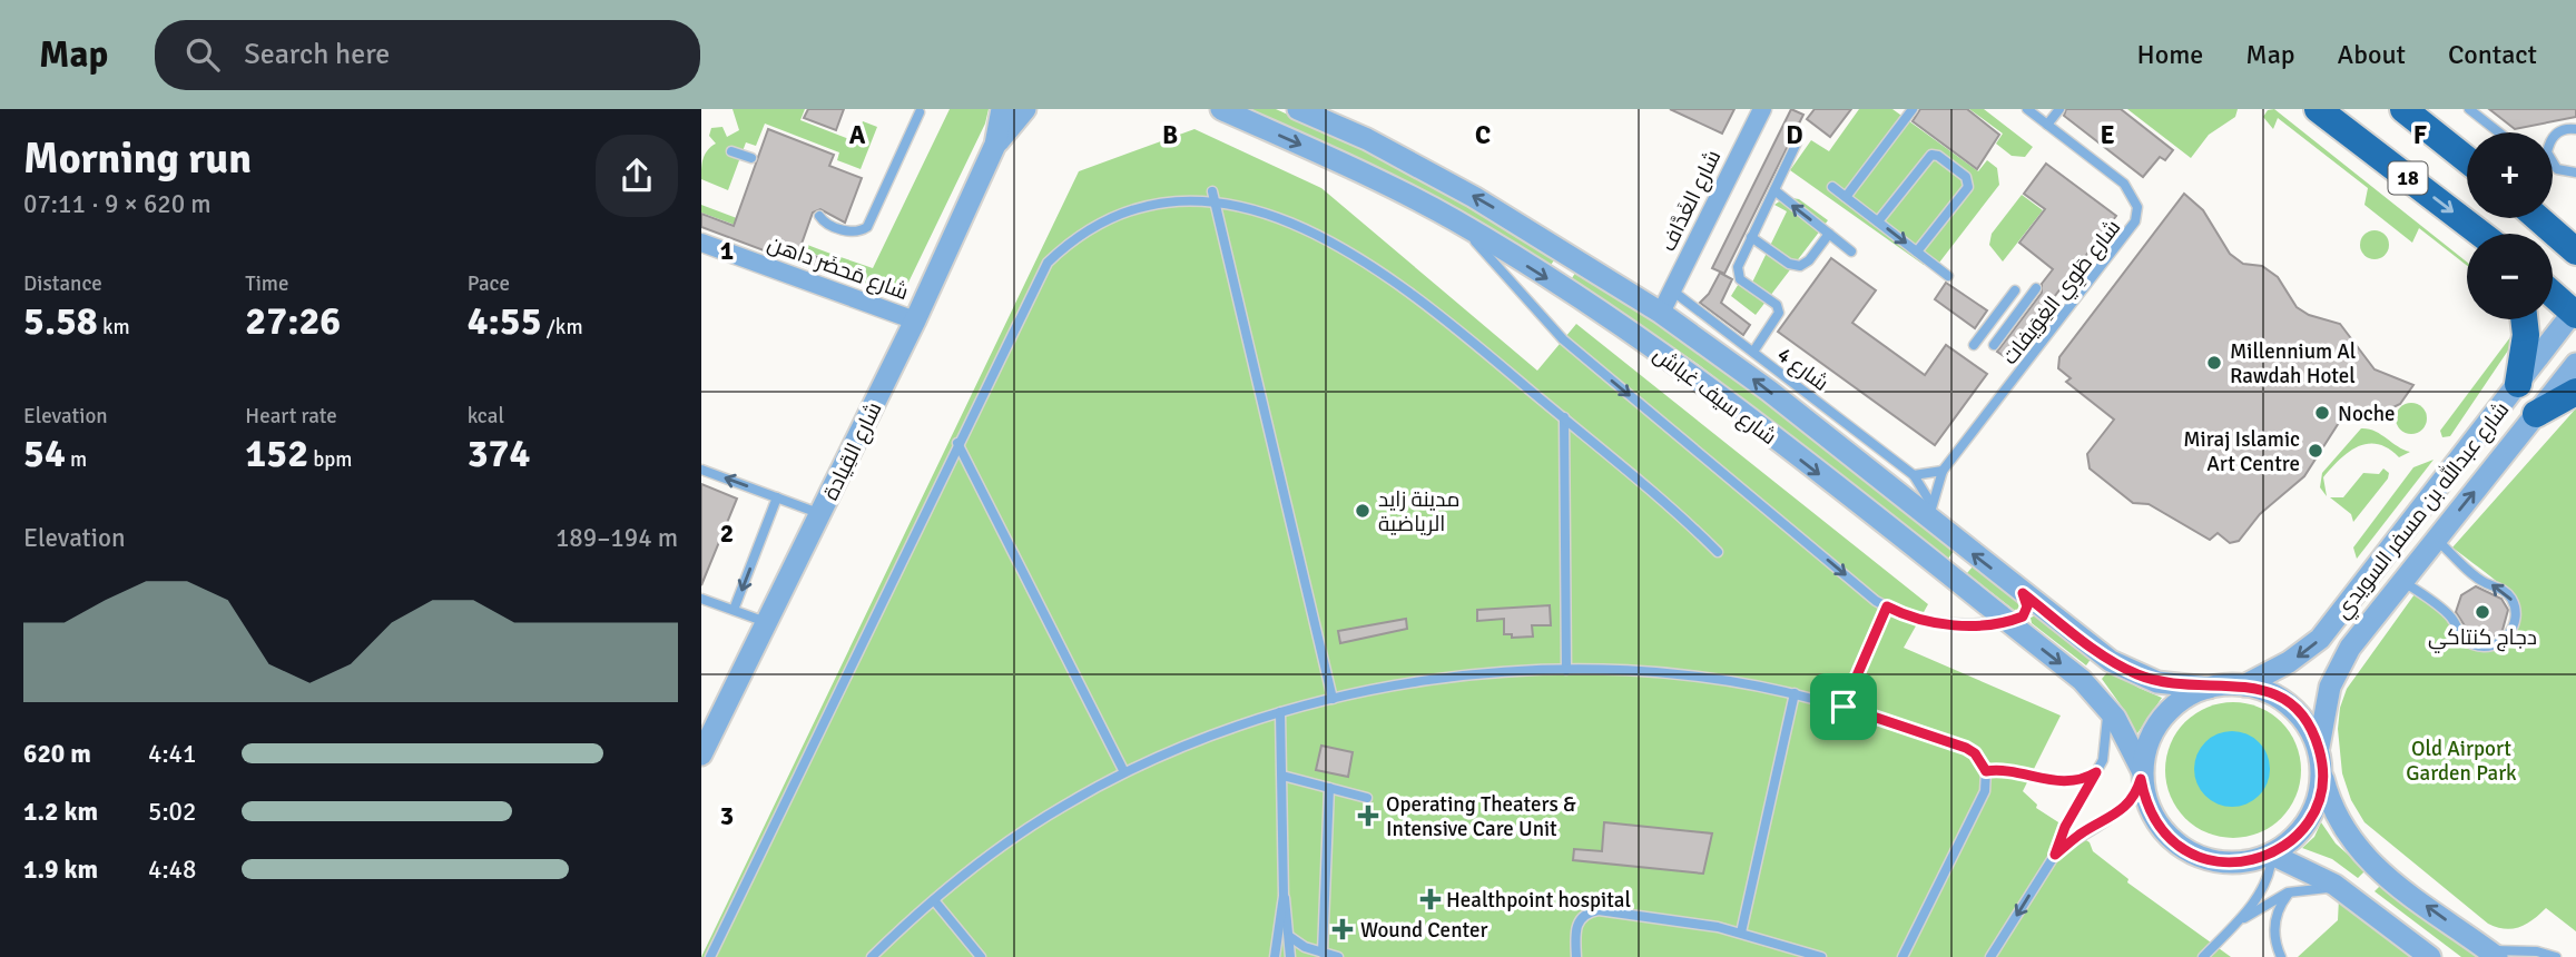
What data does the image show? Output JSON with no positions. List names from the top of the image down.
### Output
{
  "streets": {
    "main road": ["18"],
    "street": [
      "شارع الغَدَّاف",
      "شارع مَحضَر داهن",
      "شارع سيف غباش",
      "شارع القِيادة",
      "شارع عبدالله بن مسفر السويدي"
    ],
    "lane": ["شارع طَوِي الغِوَيفات", "شارع 4"]
  },
  "crossings": [
    ["شارع الغَدَّاف", "شارع 4"],
    ["شارع الغَدَّاف", "شارع سيف غباش"],
    ["شارع مَحضَر داهن", "شارع القِيادة"],
    ["شارع طَوِي الغِوَيفات", "شارع 4"],
    ["شارع طَوِي الغِوَيفات", "شارع سيف غباش"],
    ["شارع 4", "شارع سيف غباش"],
    ["شارع سيف غباش", "شارع عبدالله بن مسفر السويدي"]
  ],
  "parks": ["Old Airport Garden Park"],
  "places": {
    "other": [
      "Millennium Al Rawdah Hotel",
      "Noche",
      "Miraj Islamic Art Centre",
      "مدينة زايد الرياضية",
      "دجاج كنتاكي"
    ],
    "health": ["Operating Theaters & Intensive Care Unit", "Healthpoint hospital", "Wound Center"]
  },
  "page": {
    "header": "Map",
    "search": "Search here",
    "nav": [
      "Home",
      "Map",
      "About",
      "Contact"
    ],
    "heading": ["Morning run", "07:11 · 9 × 620 m"],
    "map_buttons": ["+", "−"],
    "stats": [
      ["Distance", "5.58 km"],
      ["Time", "27:26"],
      ["Pace", "4:55 /km"],
      ["Elevation", "54 m"],
      ["Heart rate", "152 bpm"],
      ["kcal", "374"]
    ],
    "chart": ["Elevation", "189–194 m"],
    "list": [
      {
        "name": "620 m",
        "note": "4:41"
      },
      {
        "name": "1.2 km",
        "note": "5:02"
      },
      {
        "name": "1.9 km",
        "note": "4:48"
      }
    ]
  },
  "grid": {
    "columns": [
      "A",
      "B",
      "C",
      "D",
      "E",
      "F"
    ],
    "rows": ["1", "2", "3"]
  }
}
